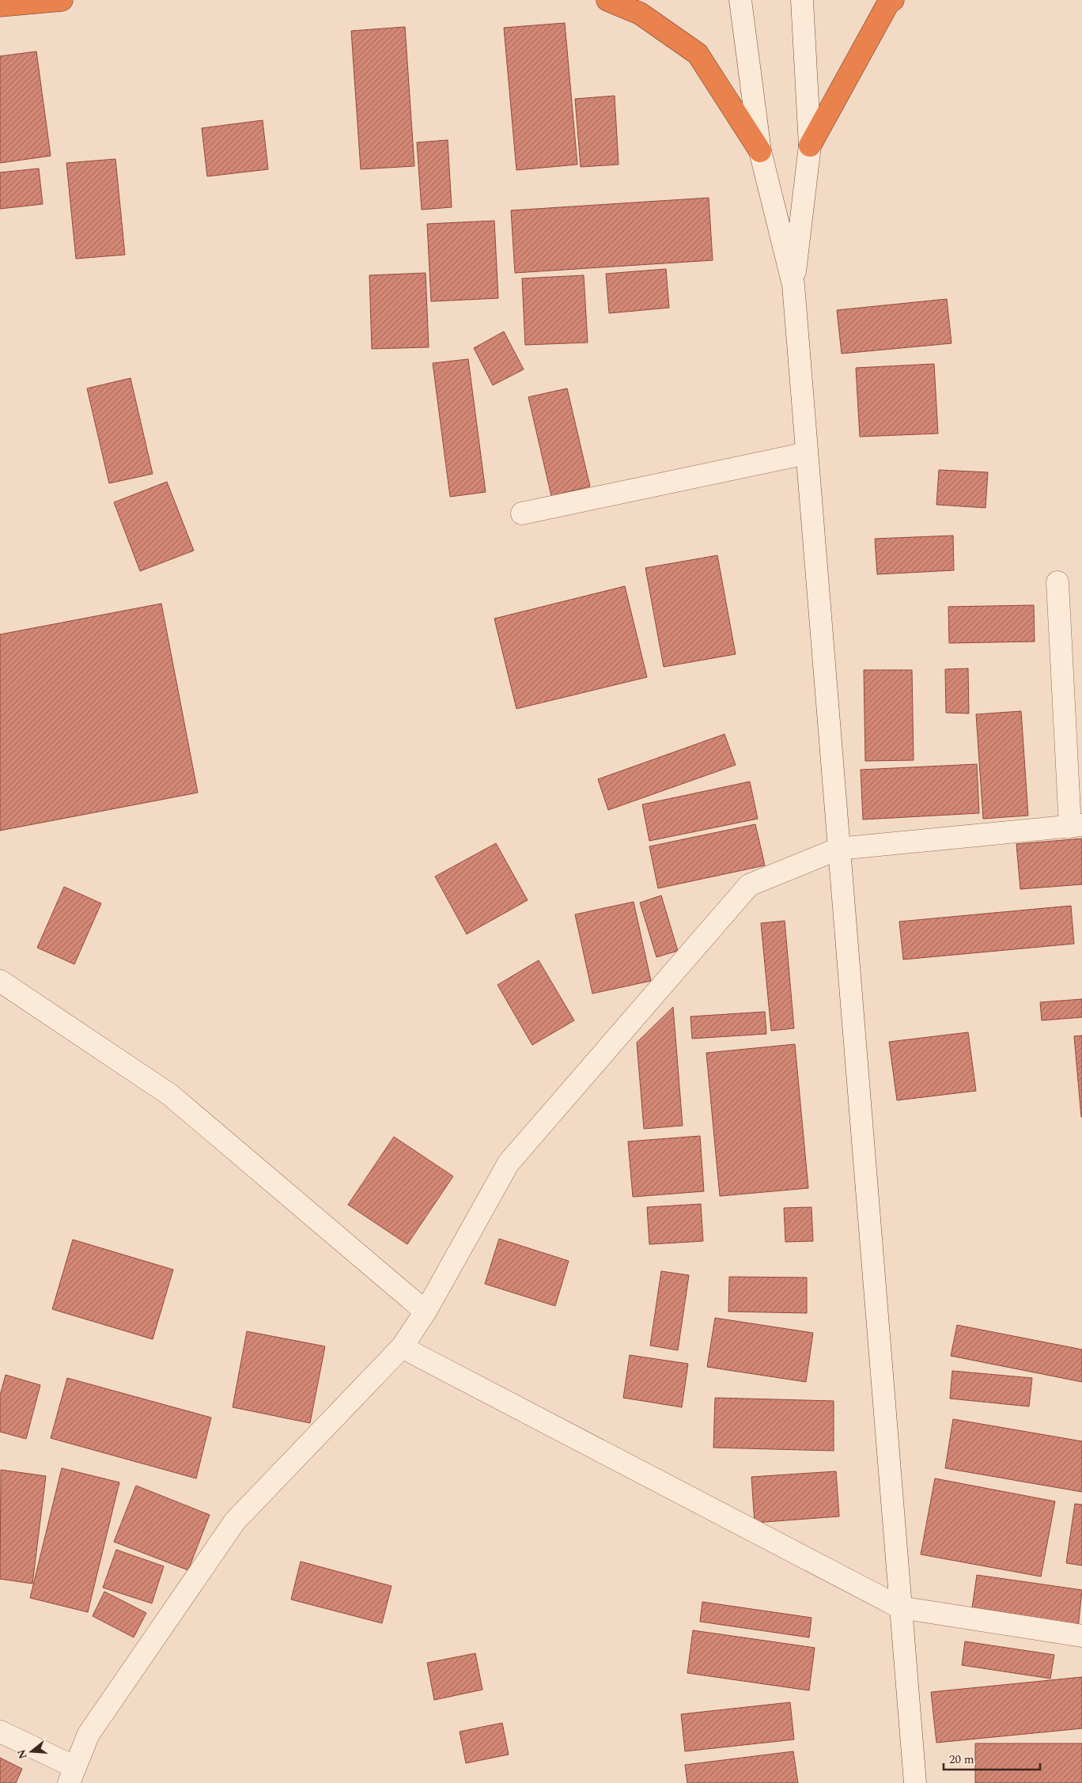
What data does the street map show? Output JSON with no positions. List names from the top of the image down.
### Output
{
  "scale_bar": "20 m",
  "north": "left"
}
